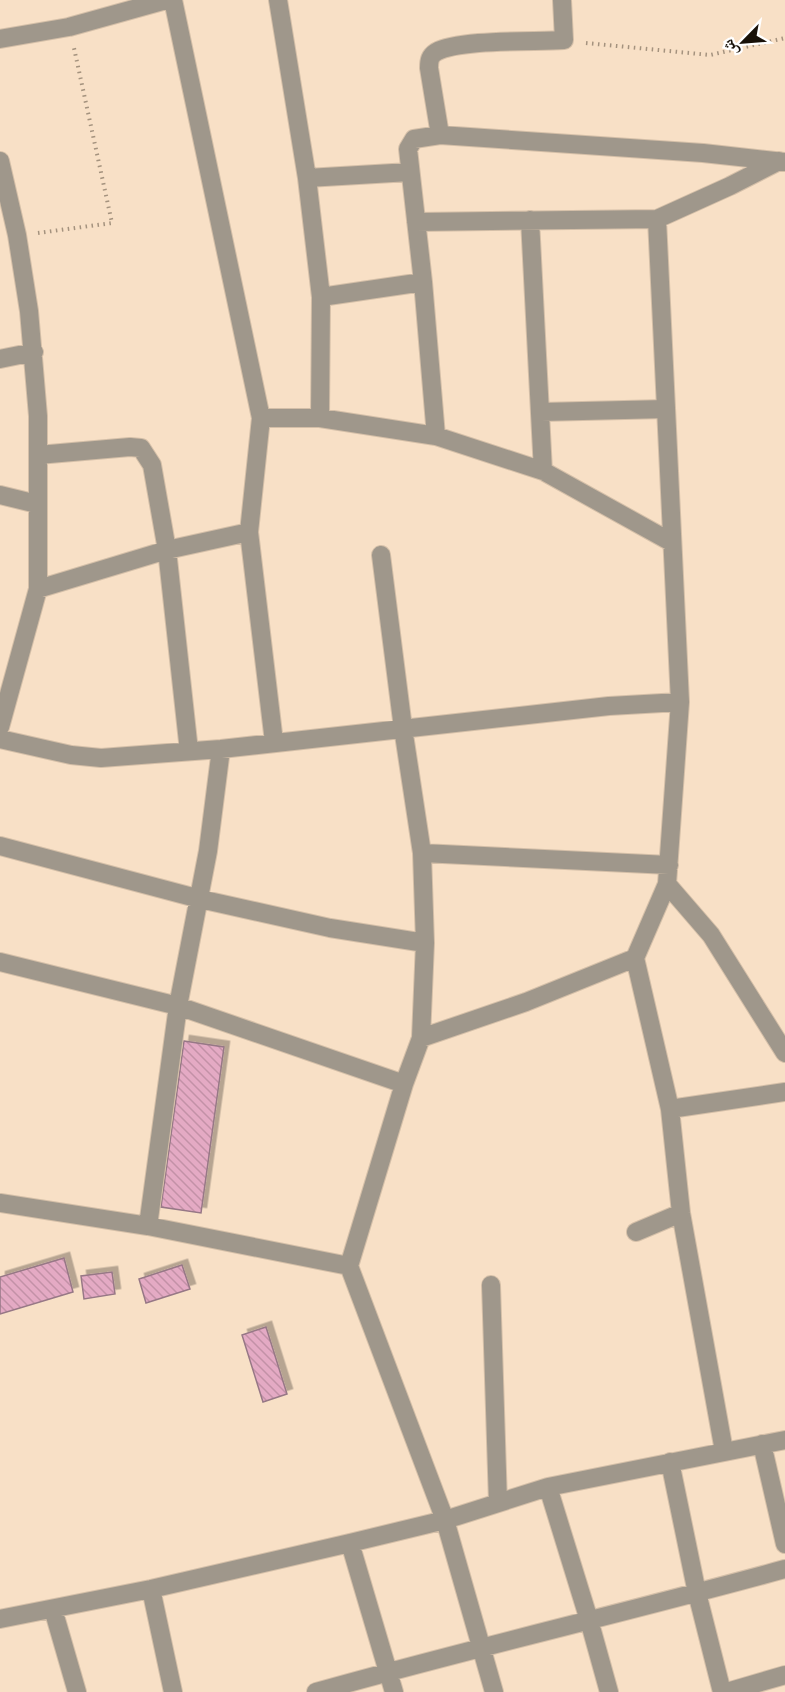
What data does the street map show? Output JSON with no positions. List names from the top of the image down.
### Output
{
  "north": "bottom left"
}
